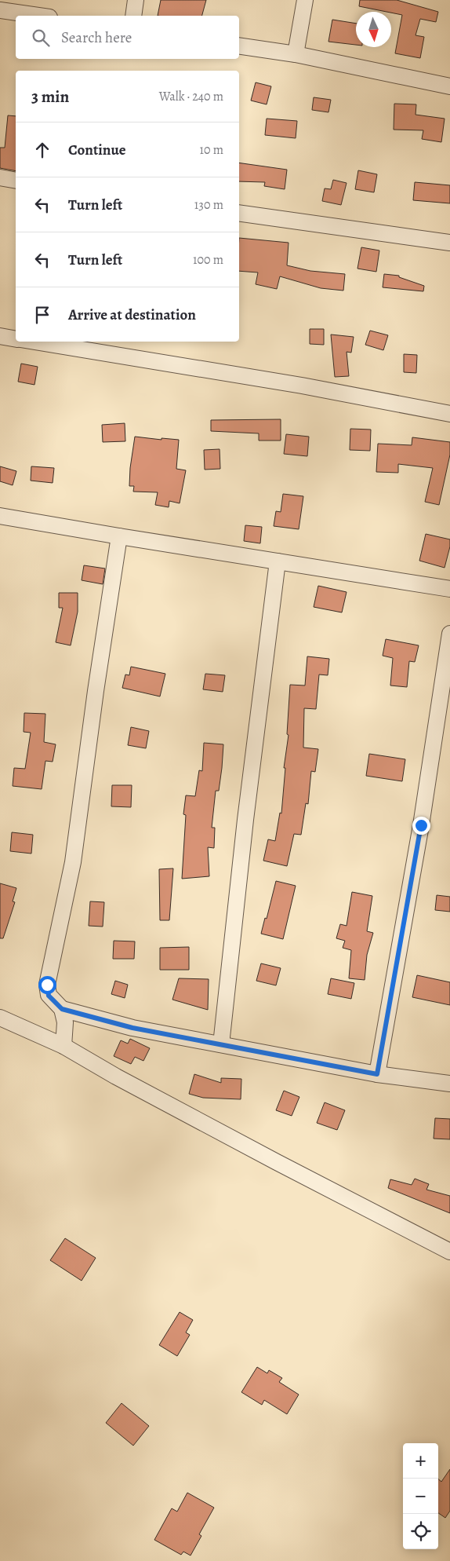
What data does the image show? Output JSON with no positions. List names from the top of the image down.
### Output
{
  "north": "bottom",
  "page": {
    "search": "Search here",
    "heading": ["3 min", "Walk · 240 m"],
    "list": [
      ["Continue", "10 m"],
      ["Turn left", "130 m"],
      ["Turn left", "100 m"],
      "Arrive at destination"
    ],
    "map_buttons": ["+", "−"]
  }
}
